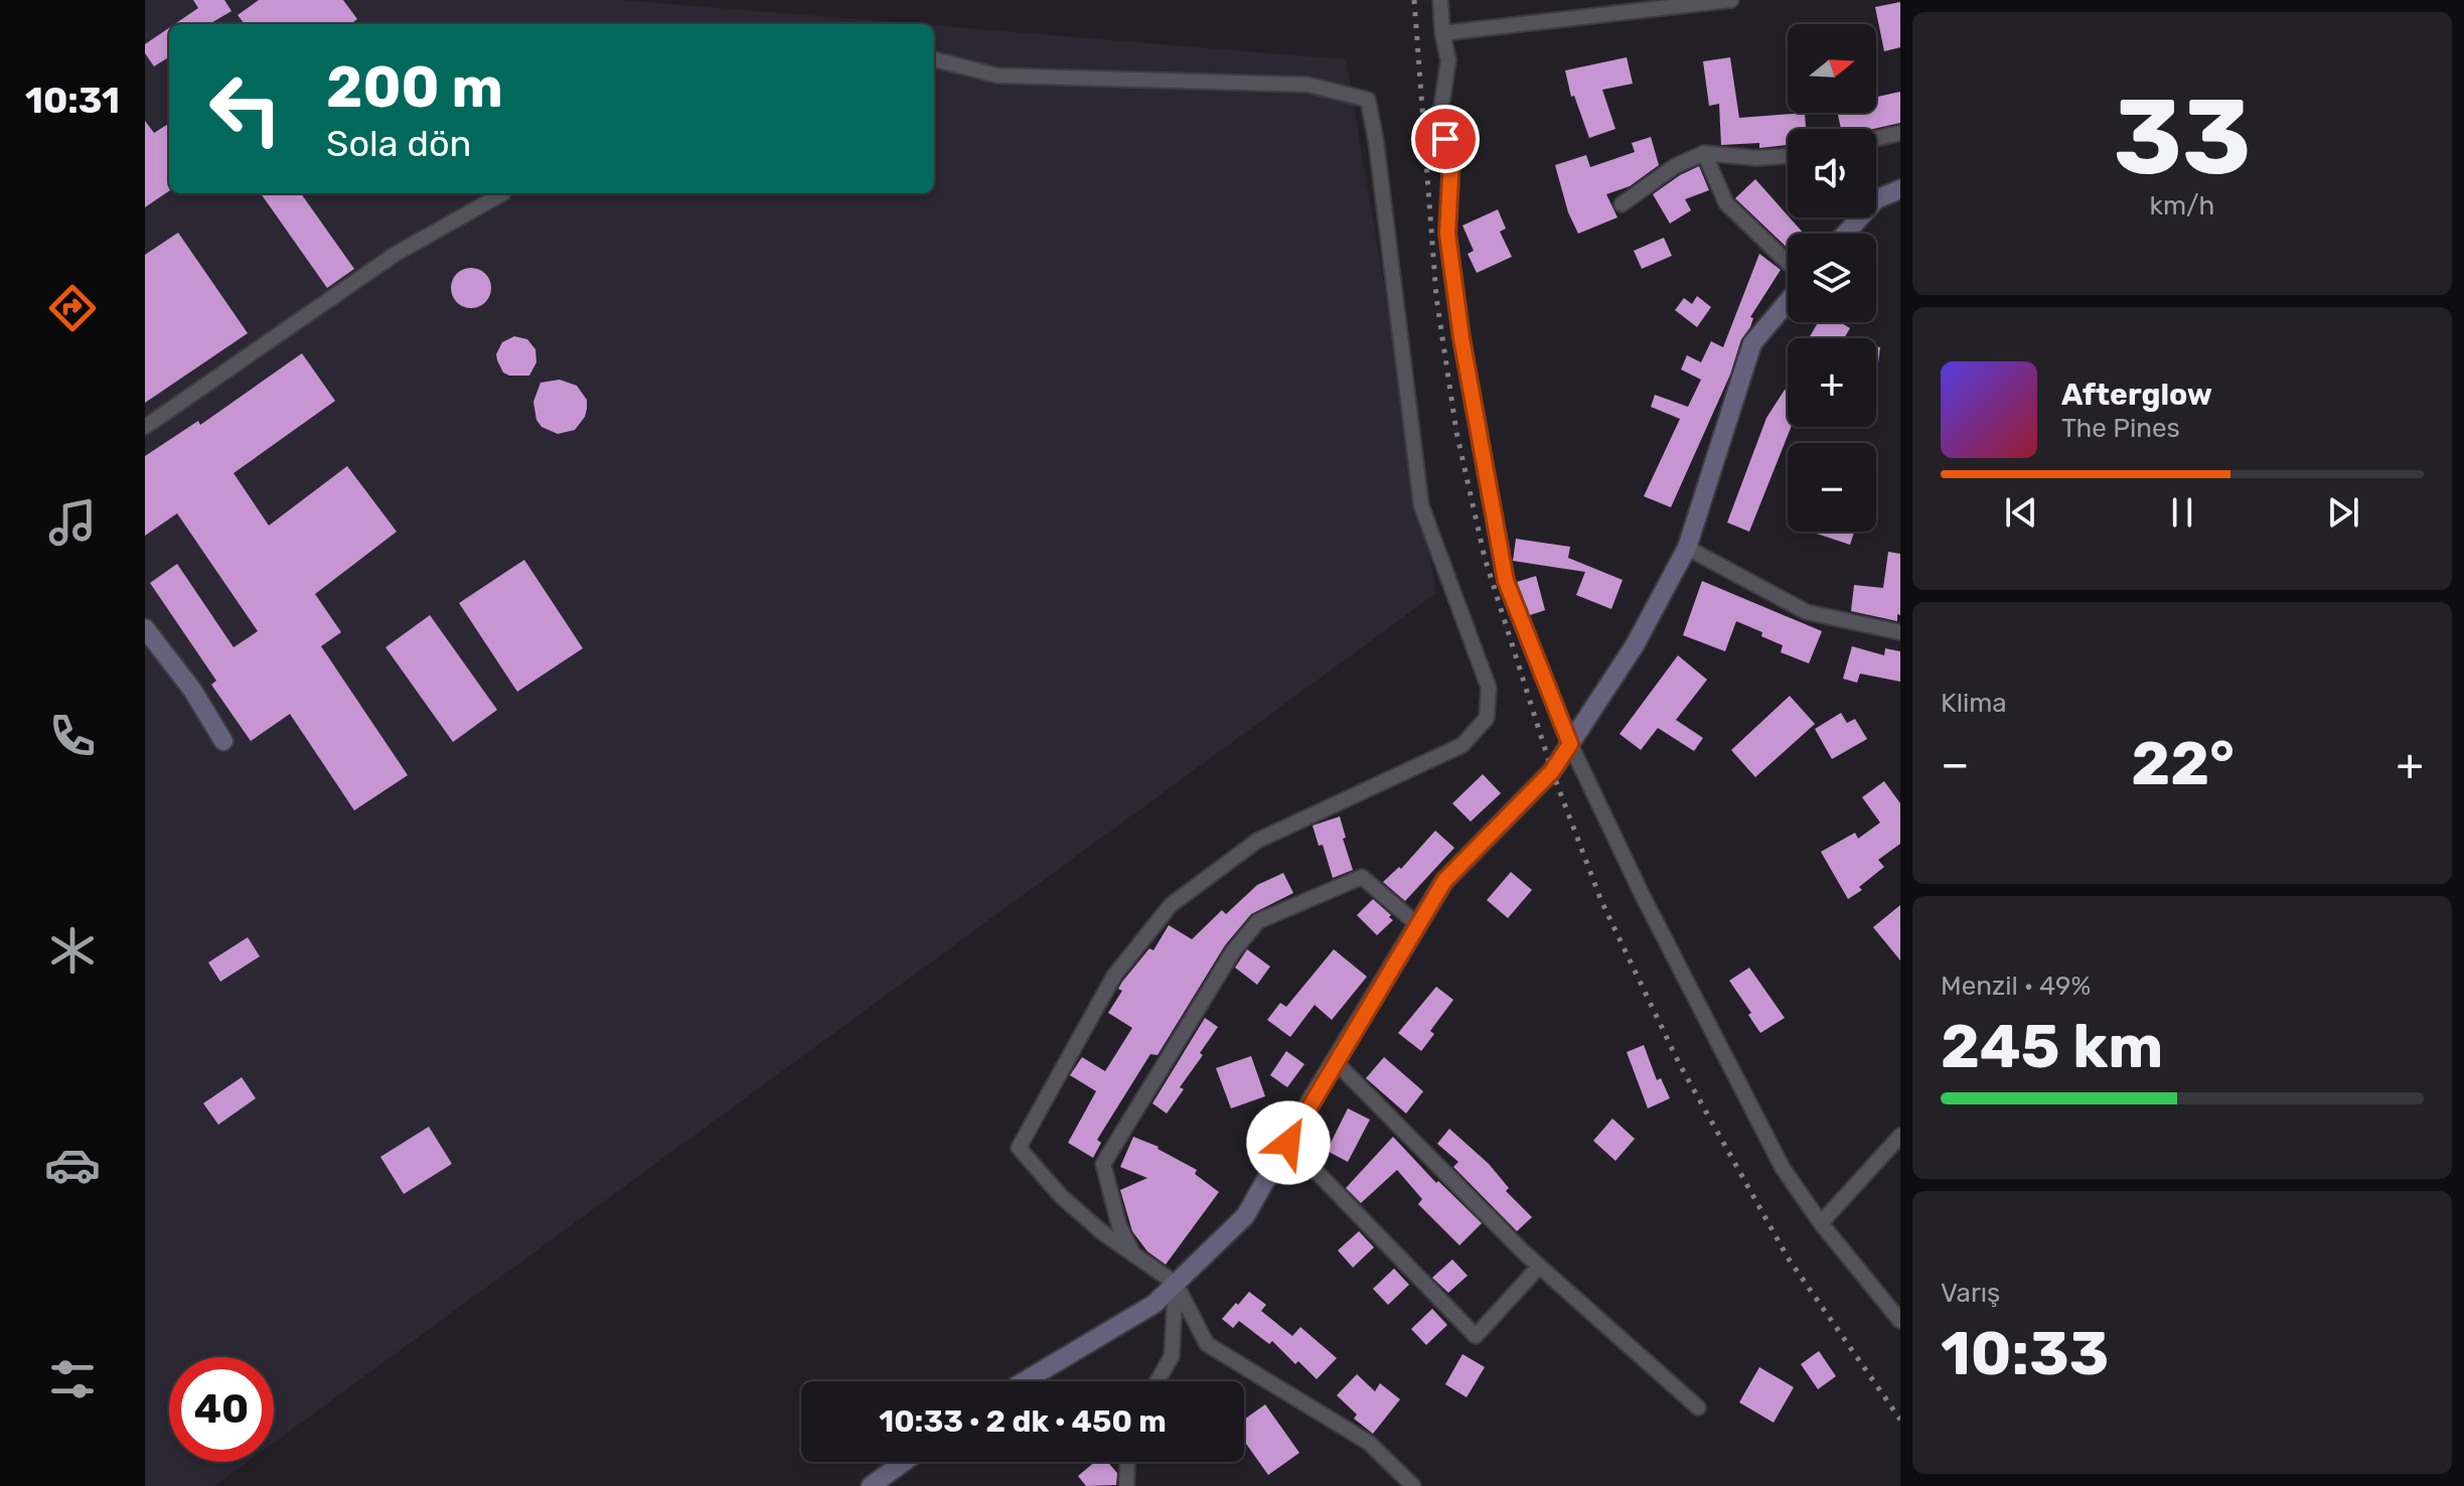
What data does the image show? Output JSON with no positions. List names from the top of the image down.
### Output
{
  "north": "right",
  "page": {
    "tabs": "10:31",
    "tile": [
      ["33", "km/h"],
      "Klima",
      ["Menzil · 49%", "245 km"],
      ["Varış", "10:33"]
    ],
    "map_buttons": ["+", "−"],
    "turn": ["200 m", "Sola dön"],
    "song": ["Afterglow", "The Pines"],
    "heat": ["−", "22°", "+"],
    "limit": "40",
    "trip": "10:33 · 2 dk · 450 m"
  }
}
